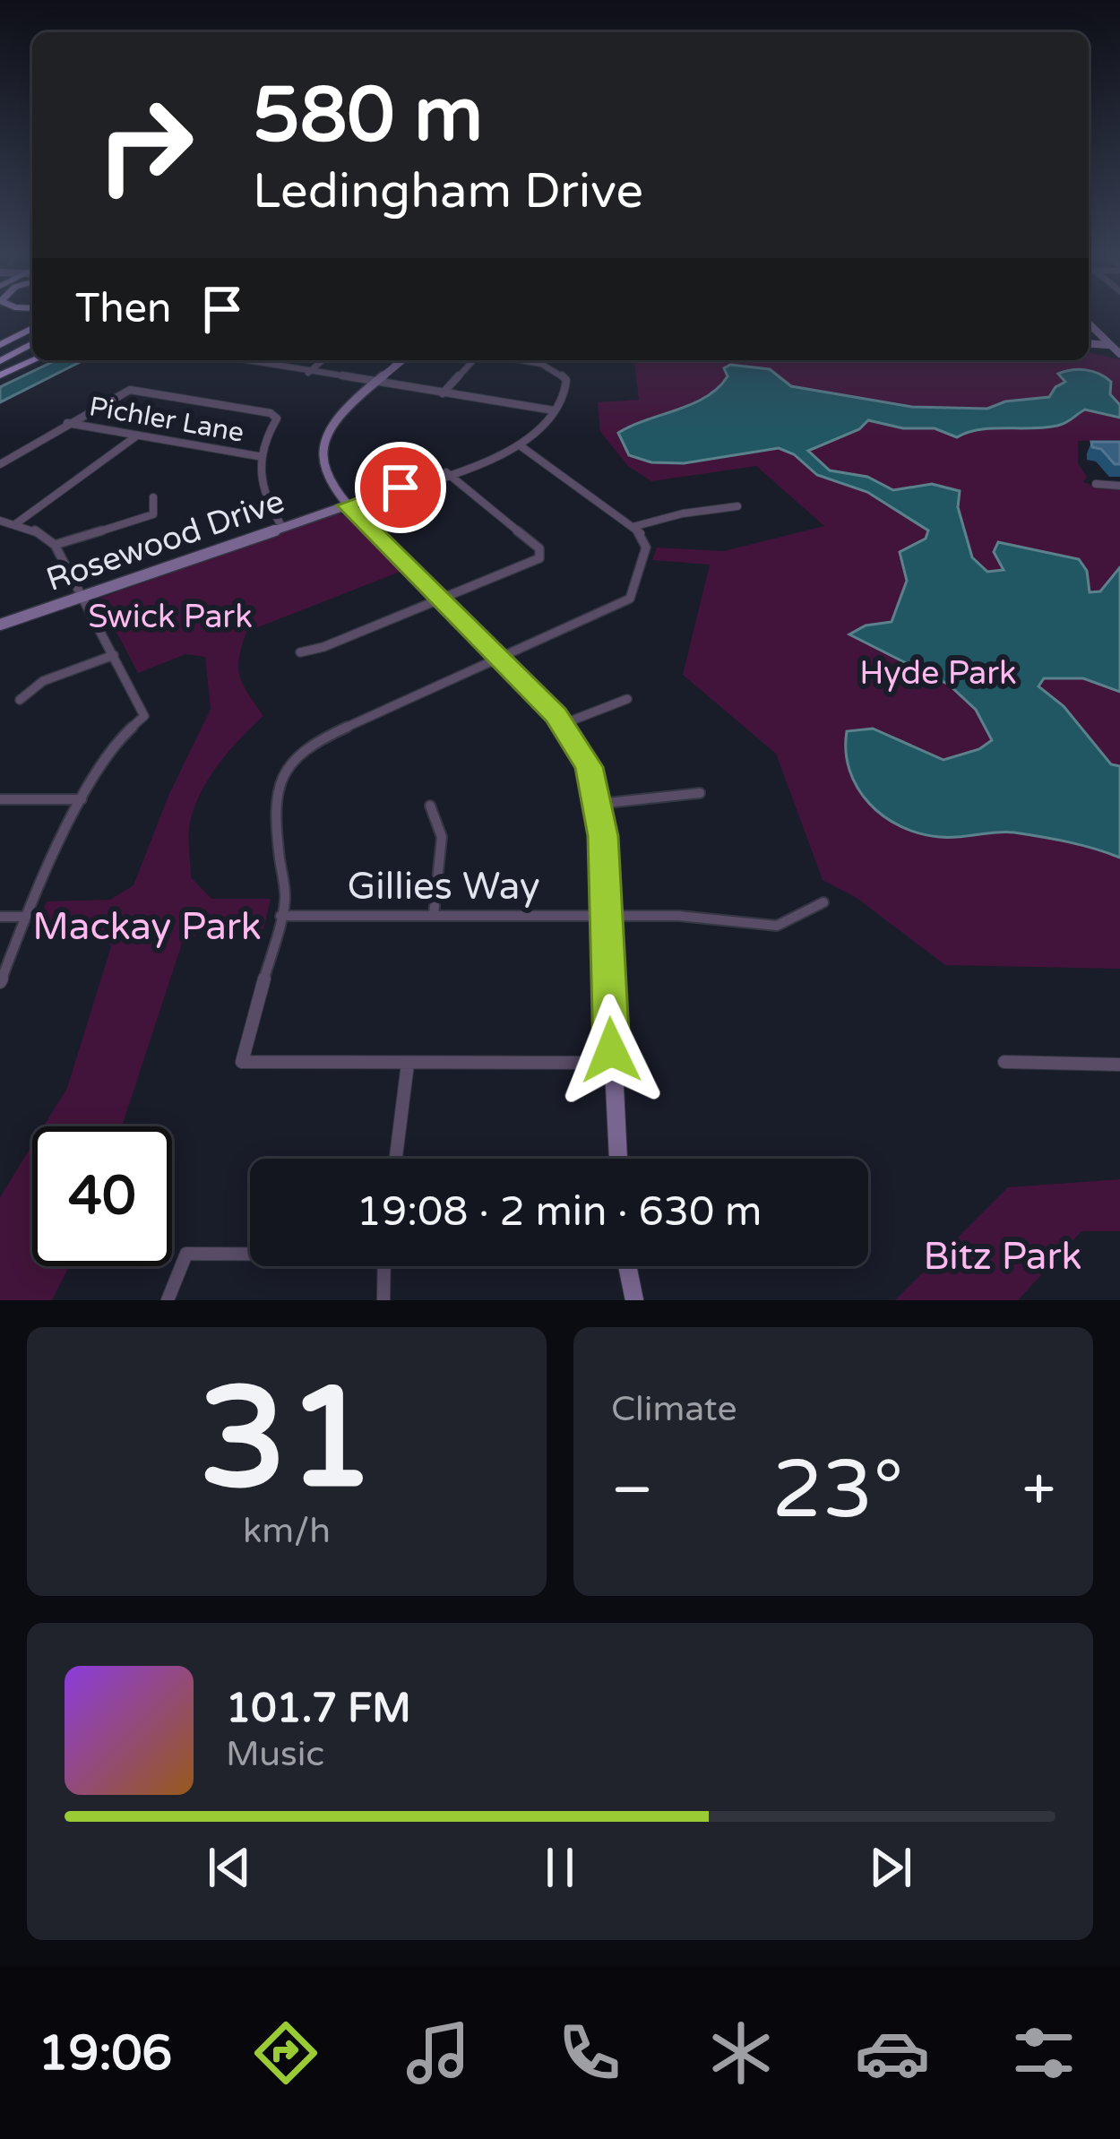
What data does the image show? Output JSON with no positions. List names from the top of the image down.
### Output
{
  "streets": {
    "street": ["Pichler Lane", "Rosewood Drive", "Gillies Way"]
  },
  "parks": [
    "Swick Park",
    "Hyde Park",
    "Mackay Park",
    "Bitz Park"
  ],
  "page": {
    "turn": ["580 m", "Ledingham Drive"],
    "then": "Then",
    "limit": "40",
    "trip": "19:08 · 2 min · 630 m",
    "tile": [
      ["31", "km/h"],
      "Climate"
    ],
    "heat": ["−", "23°", "+"],
    "song": ["101.7 FM", "Music"],
    "tabs": "19:06"
  }
}
